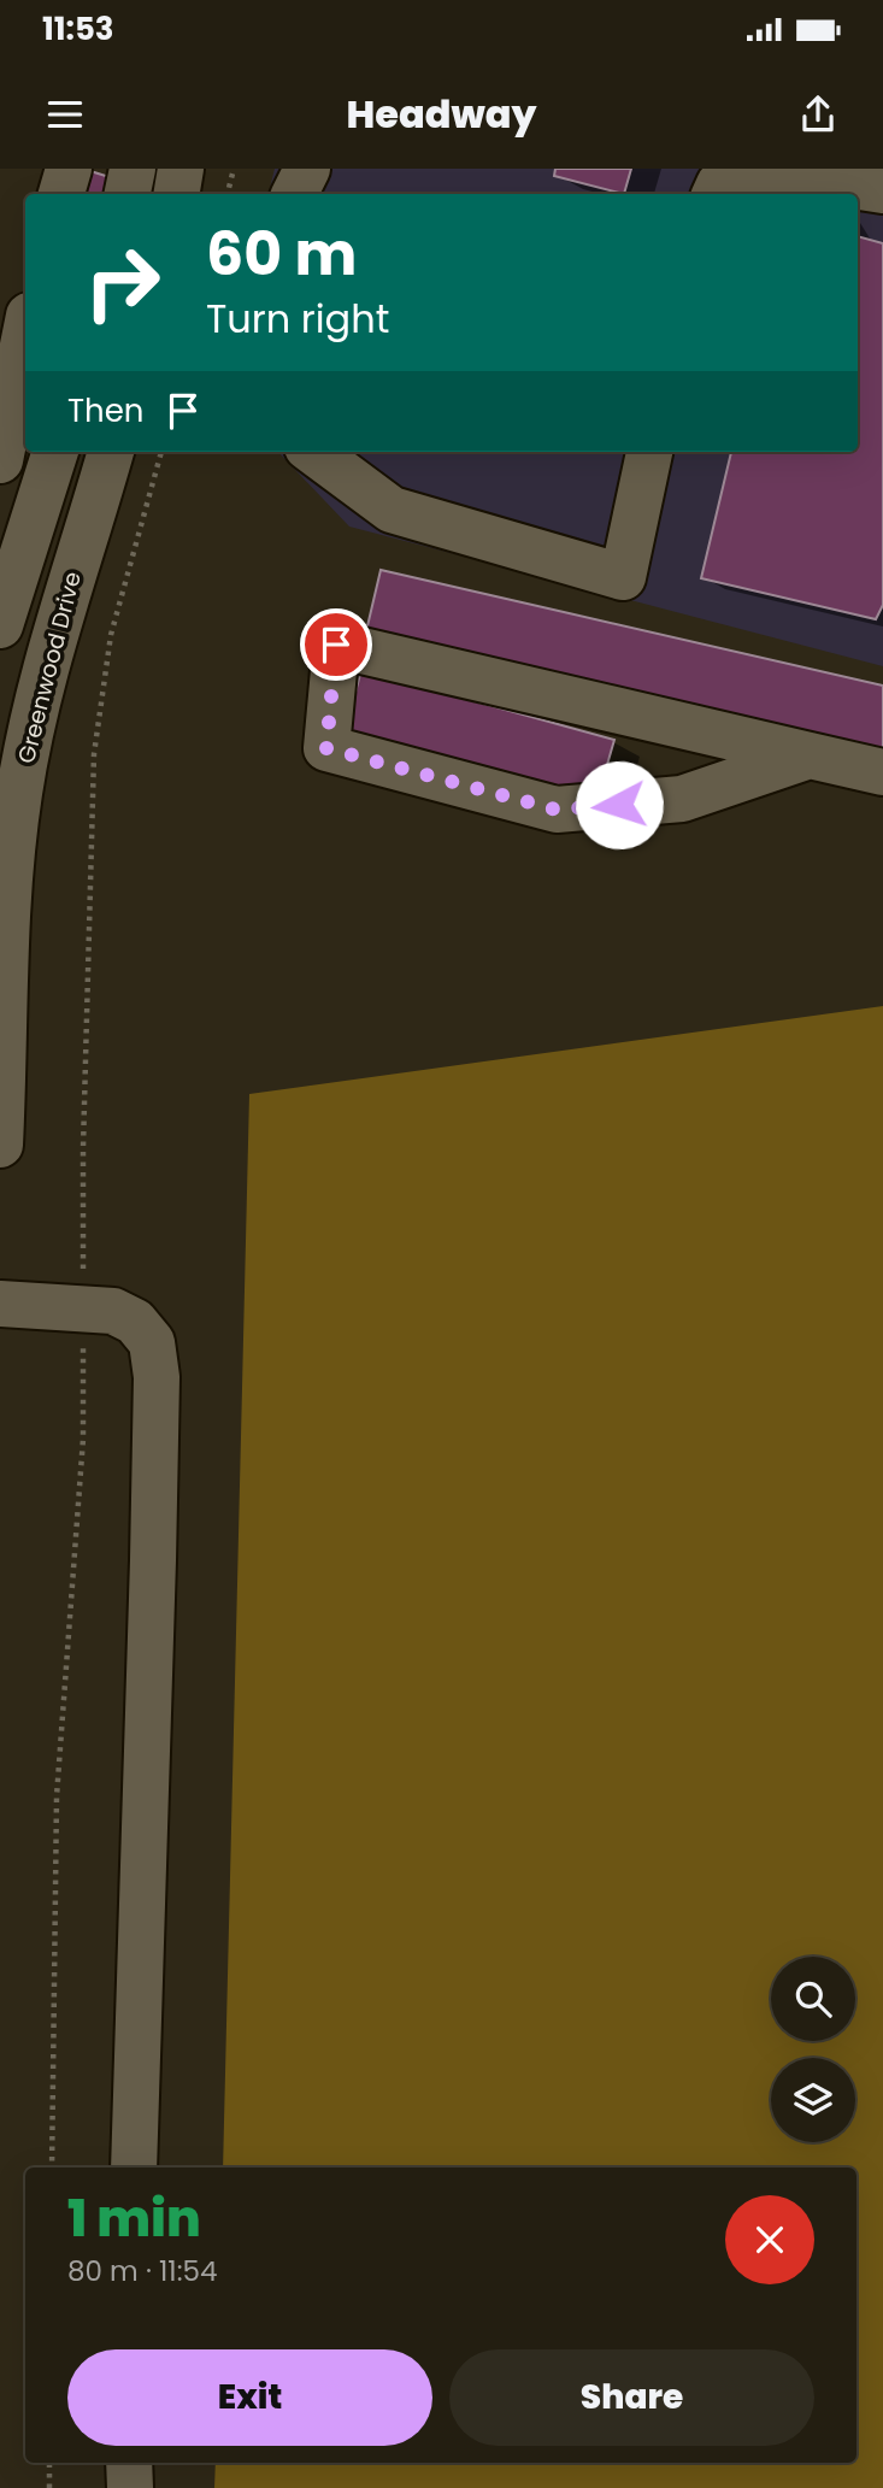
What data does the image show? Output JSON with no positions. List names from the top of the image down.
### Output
{
  "streets": {
    "street": ["Greenwood Drive"]
  },
  "page": {
    "status": "11:53",
    "header": "Headway",
    "turn": ["60 m", "Turn right"],
    "then": "Then",
    "heading": ["1 min", "80 m · 11:54"],
    "buttons": ["Exit", "Share"]
  }
}
